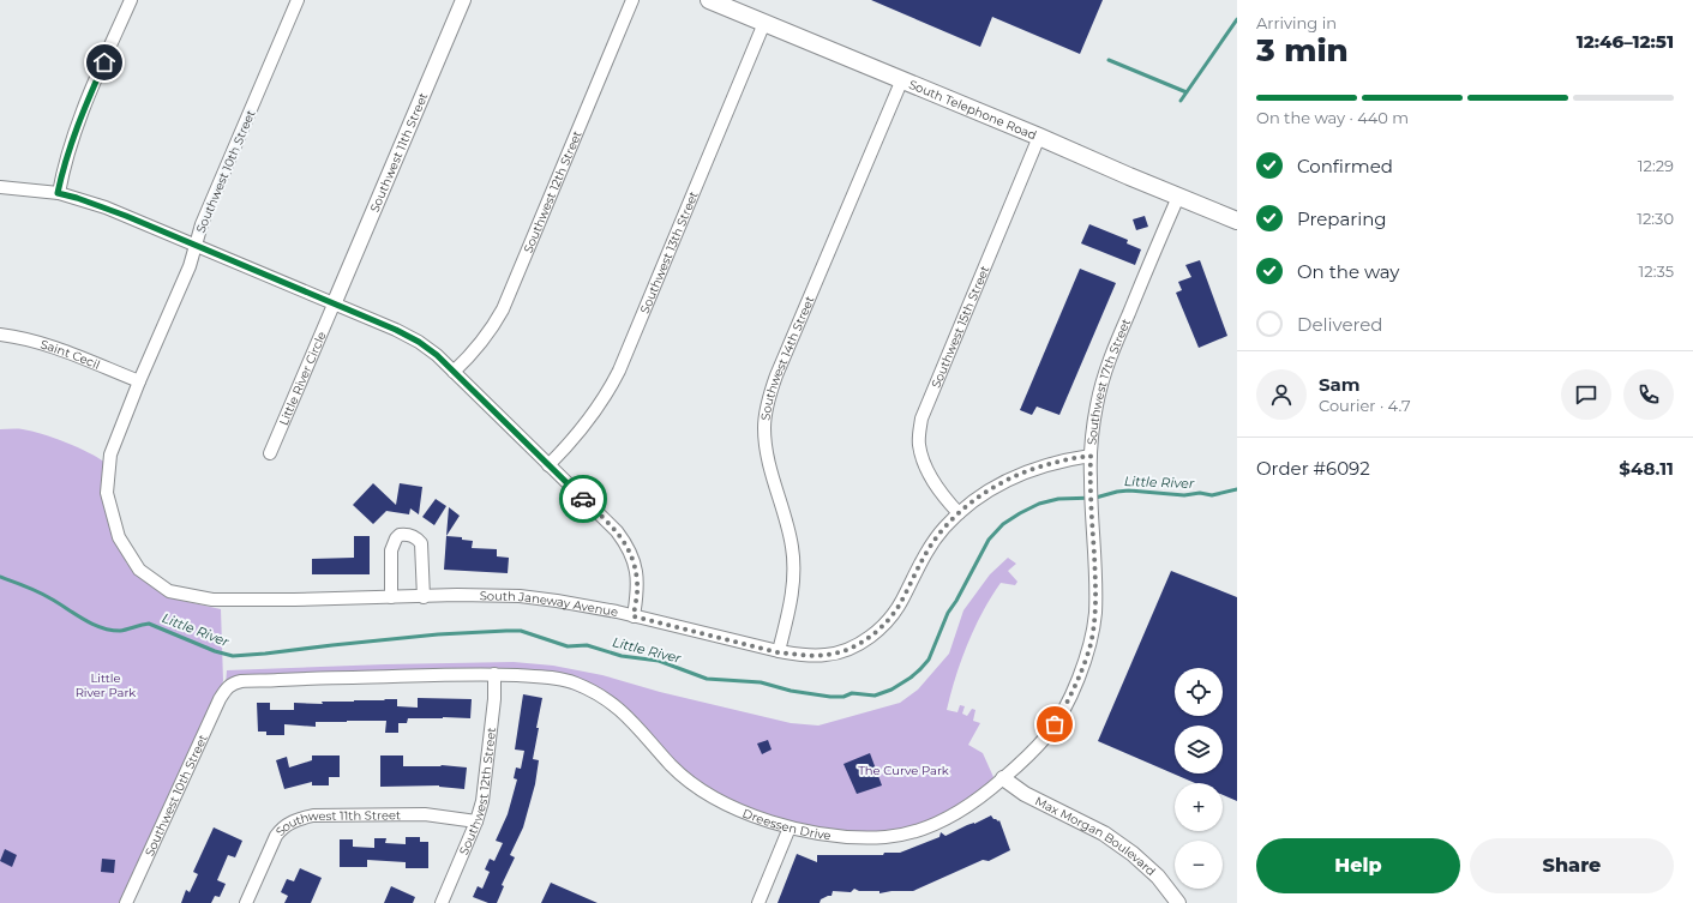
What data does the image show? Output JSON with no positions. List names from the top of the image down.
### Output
{
  "streets": {
    "main road": ["South Telephone Road"],
    "street": [
      "Southwest 11th Street",
      "Southwest 10th Street",
      "Southwest 12th Street",
      "Southwest 13th Street",
      "Southwest 15th Street",
      "Saint Cecil",
      "Southwest 14th Street",
      "Little River Circle",
      "Southwest 17th Street",
      "South Janeway Avenue",
      "Dreessen Drive",
      "Max Morgan Boulevard"
    ]
  },
  "crossings": [
    ["South Telephone Road", "Southwest 13th Street"],
    ["South Telephone Road", "Southwest 15th Street"],
    ["South Telephone Road", "Southwest 14th Street"],
    ["South Telephone Road", "Southwest 17th Street"],
    ["Southwest 11th Street", "Southwest 12th Street"],
    ["Southwest 11th Street", "Little River Circle"],
    ["Southwest 10th Street", "Southwest 12th Street"],
    ["Southwest 10th Street", "Saint Cecil"],
    ["Southwest 10th Street", "South Janeway Avenue"],
    ["Southwest 10th Street", "Dreessen Drive"],
    ["Southwest 12th Street", "Dreessen Drive"],
    ["Southwest 15th Street", "South Janeway Avenue"],
    ["Southwest 14th Street", "South Janeway Avenue"],
    ["Southwest 17th Street", "South Janeway Avenue"],
    ["Southwest 17th Street", "Dreessen Drive"],
    ["Southwest 17th Street", "Max Morgan Boulevard"],
    ["Dreessen Drive", "Max Morgan Boulevard"]
  ],
  "water": ["Little River"],
  "parks": ["Little River Park", "The Curve Park"],
  "page": {
    "heading": ["3 min", "Arriving in", "12:46–12:51"],
    "panel": [
      "Sam",
      "Courier · 4.7",
      "Order #6092",
      "$48.11"
    ],
    "bar": "On the way · 440 m",
    "list": [
      ["Confirmed", "12:29"],
      ["Preparing", "12:30"],
      ["On the way", "12:35"],
      "Delivered"
    ],
    "map_buttons": ["+", "−"],
    "buttons": ["Help", "Share"]
  }
}
